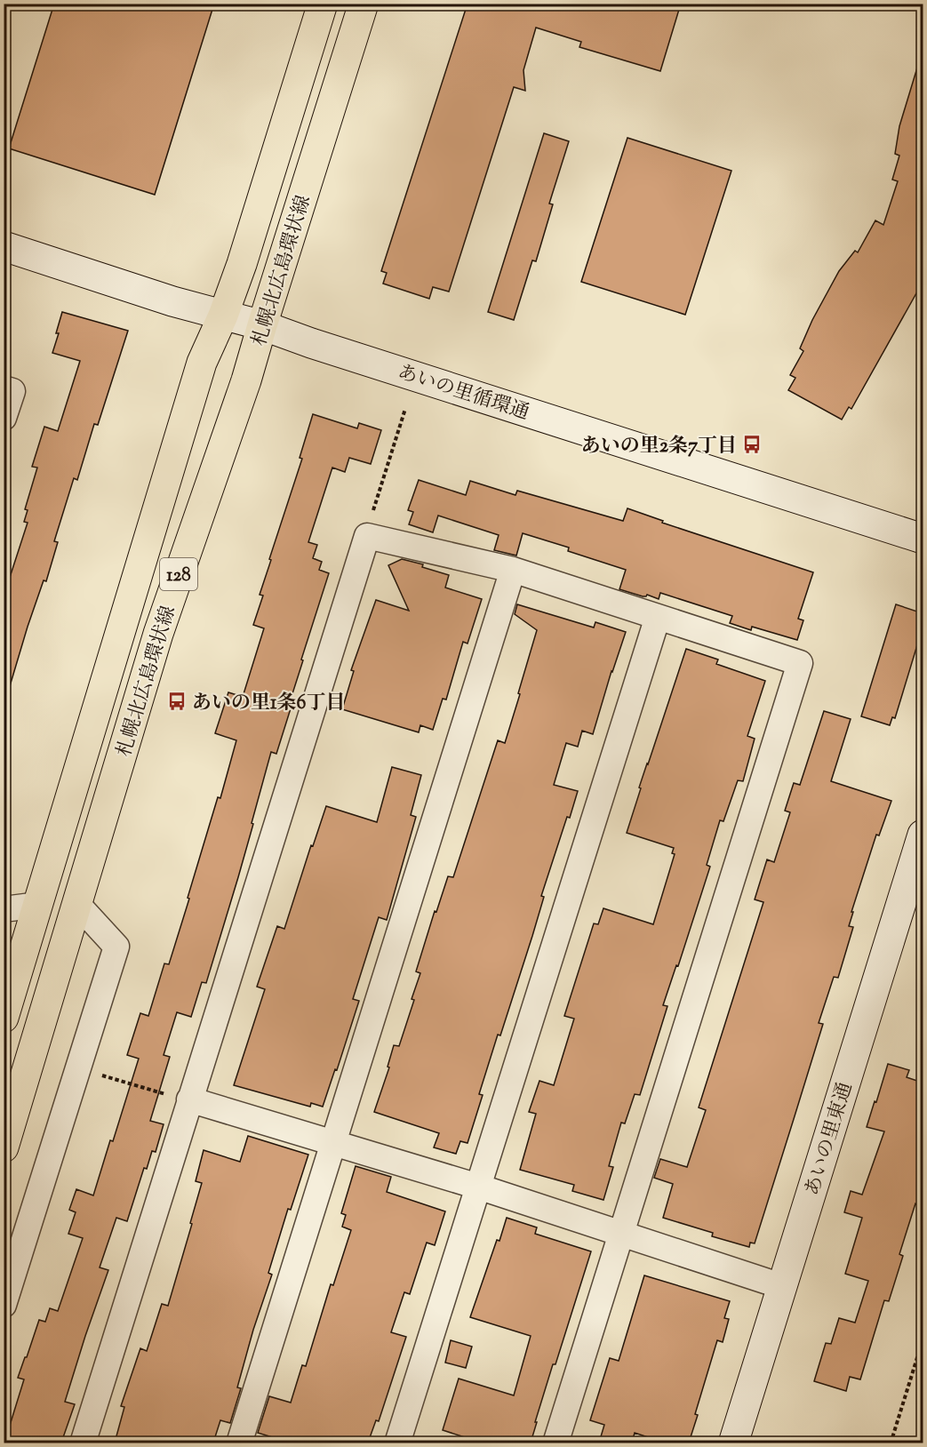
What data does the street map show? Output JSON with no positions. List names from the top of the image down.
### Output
{
  "streets": {
    "main road": ["札幌北広島環状線", "128"],
    "street": ["あいの里循環通", "あいの里東通"]
  },
  "crossings": [
    ["札幌北広島環状線", "あいの里循環通"]
  ],
  "places": {
    "bus stop": ["あいの里2条7丁目", "あいの里1条6丁目"]
  }
}
